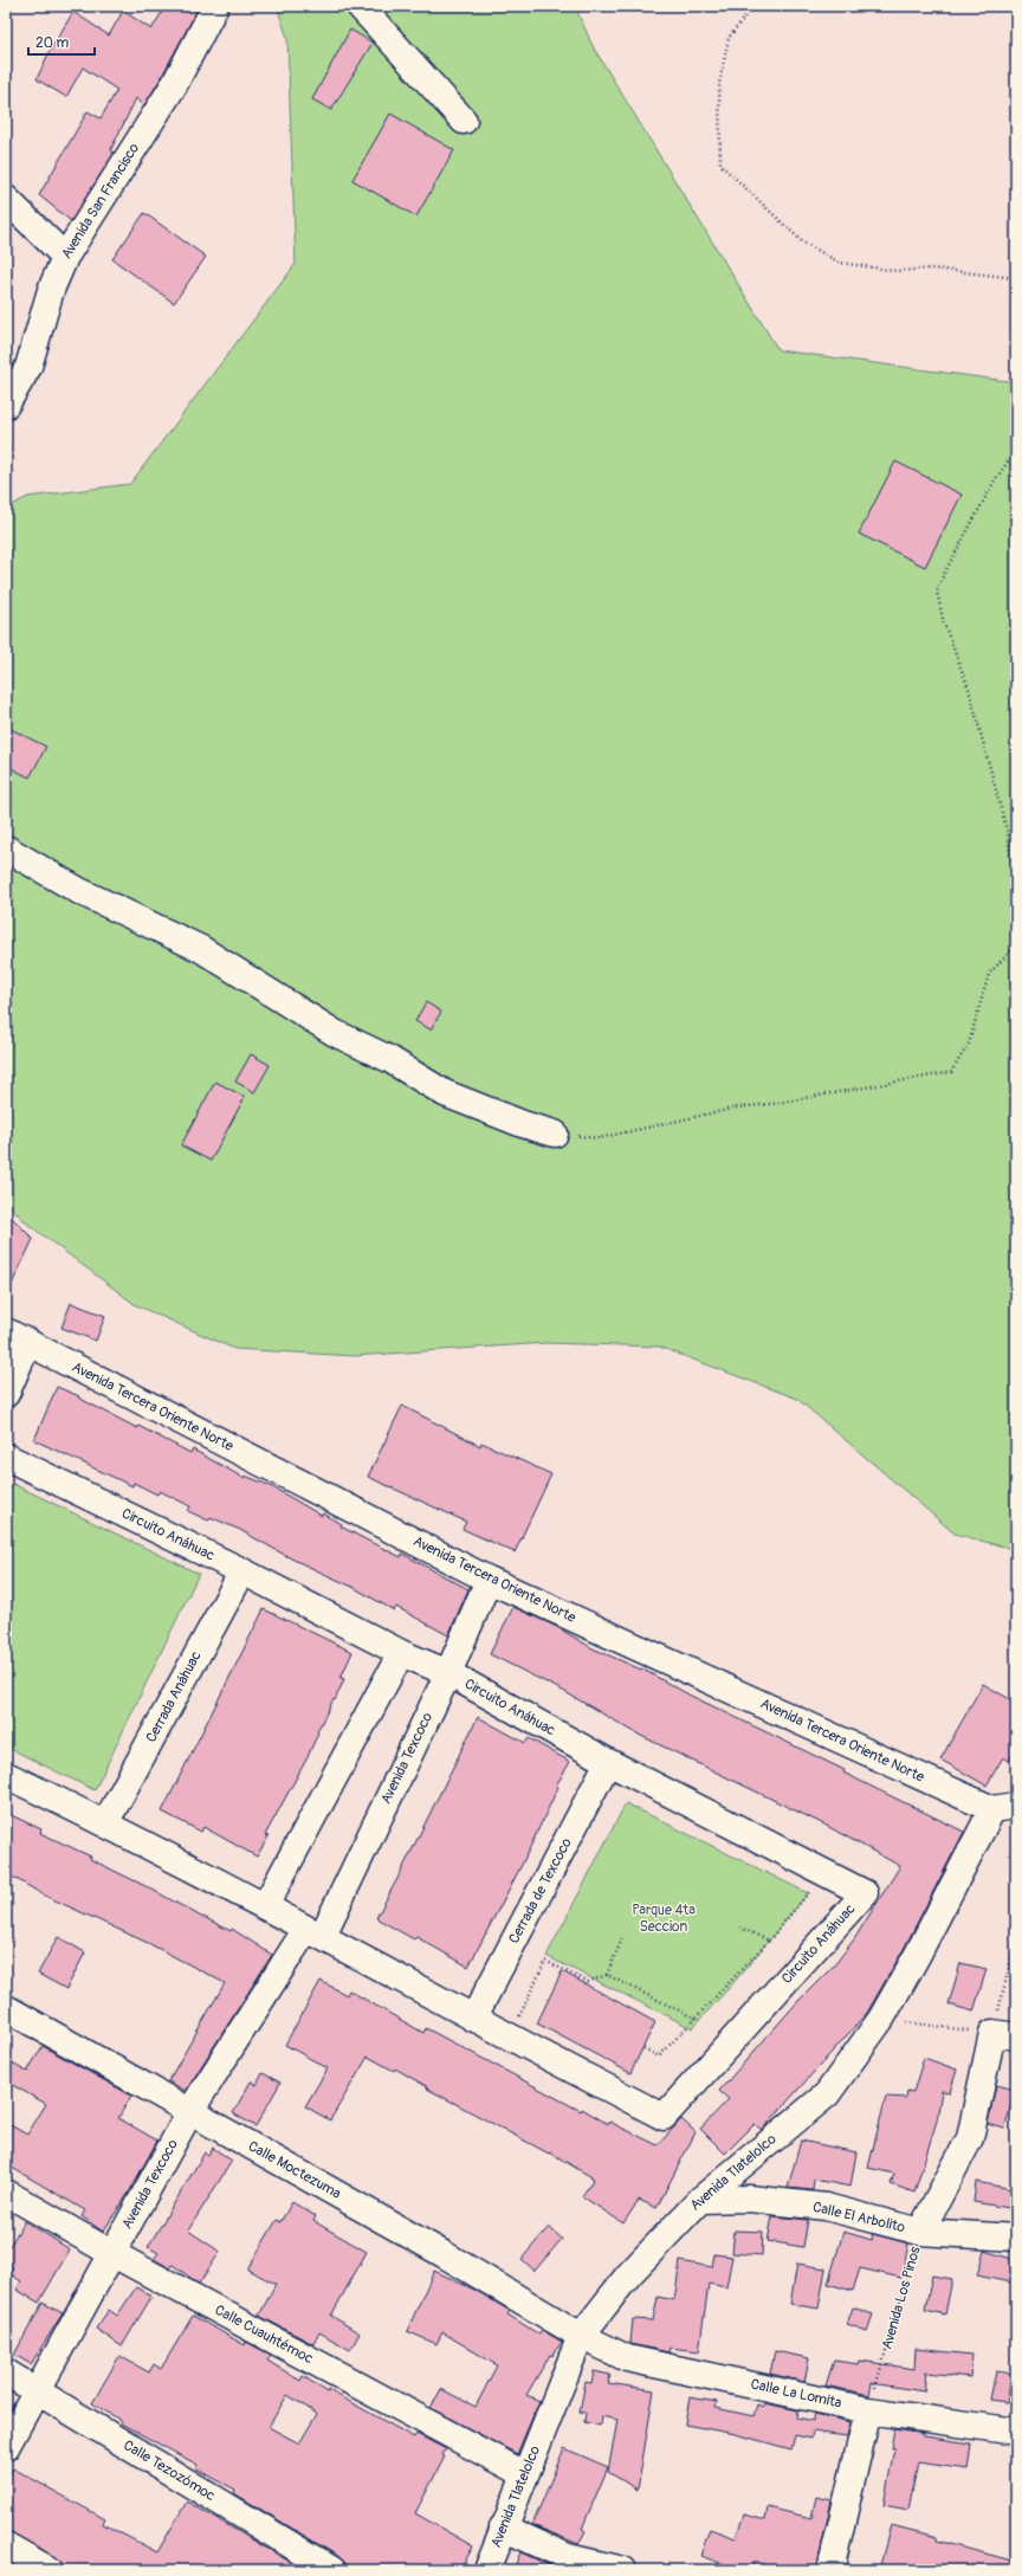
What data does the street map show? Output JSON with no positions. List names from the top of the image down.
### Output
{
  "streets": {
    "street": [
      "Avenida San Francisco",
      "Avenida Tercera Oriente Norte",
      "Circuito Anáhuac",
      "Cerrada Anáhuac",
      "Avenida Texcoco",
      "Cerrada de Texcoco",
      "Calle Moctezuma",
      "Avenida Tlatelolco",
      "Calle El Arbolito",
      "Avenida Los Pinos",
      "Calle Cuauhtémoc",
      "Calle La Lomita",
      "Calle Tezozómoc"
    ]
  },
  "crossings": [
    ["Avenida Tercera Oriente Norte", "Avenida Texcoco"],
    ["Avenida Tercera Oriente Norte", "Avenida Tlatelolco"],
    ["Circuito Anáhuac", "Cerrada Anáhuac"],
    ["Circuito Anáhuac", "Avenida Texcoco"],
    ["Circuito Anáhuac", "Cerrada de Texcoco"],
    ["Avenida Texcoco", "Calle Moctezuma"],
    ["Avenida Texcoco", "Calle Cuauhtémoc"],
    ["Avenida Texcoco", "Calle Tezozómoc"],
    ["Calle Moctezuma", "Avenida Tlatelolco"],
    ["Calle Moctezuma", "Calle La Lomita"],
    ["Avenida Tlatelolco", "Calle El Arbolito"],
    ["Avenida Tlatelolco", "Calle Cuauhtémoc"],
    ["Avenida Tlatelolco", "Calle La Lomita"],
    ["Calle El Arbolito", "Avenida Los Pinos"],
    ["Avenida Los Pinos", "Calle La Lomita"]
  ],
  "parks": ["Parque 4ta Seccion"],
  "scale_bar": "20 m"
}
